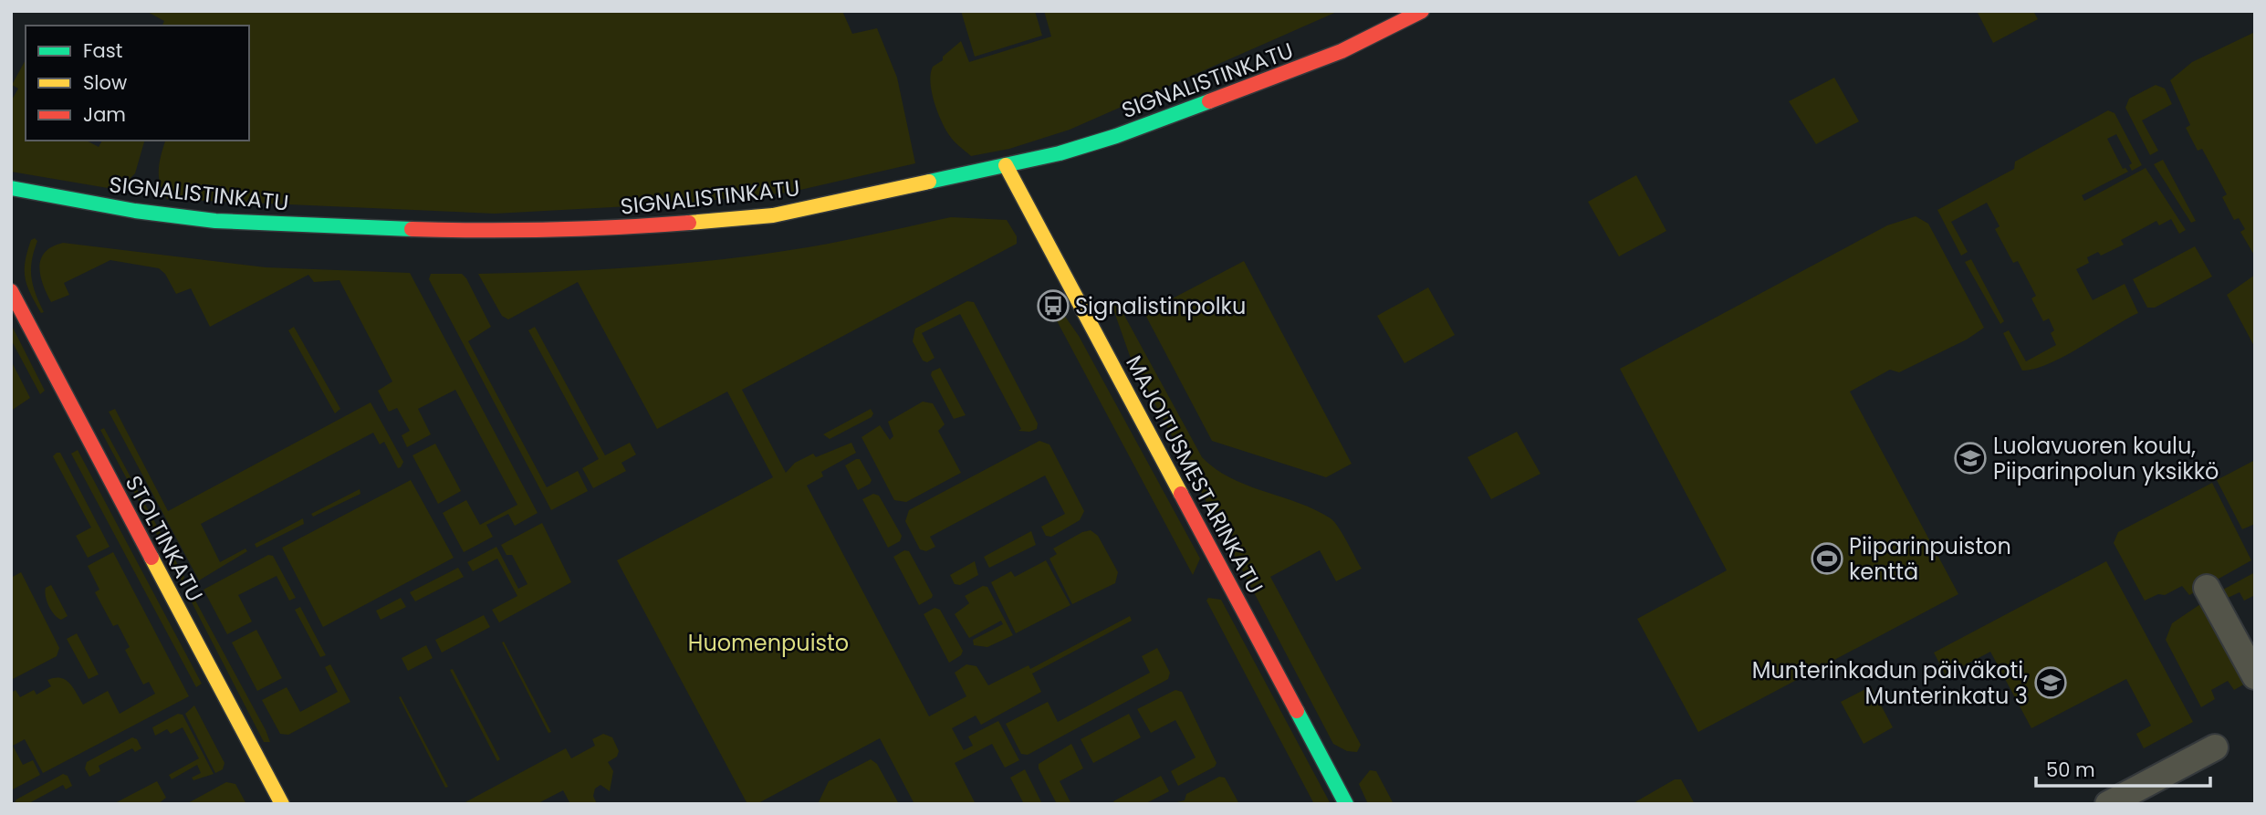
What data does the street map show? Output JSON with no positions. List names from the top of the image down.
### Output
{
  "streets": {
    "street": ["SIGNALISTINKATU", "MAJOITUSMESTARINKATU", "STOLTINKATU"]
  },
  "crossings": [
    ["SIGNALISTINKATU", "MAJOITUSMESTARINKATU"]
  ],
  "parks": ["Huomenpuisto"],
  "places": {
    "bus stop": ["Signalistinpolku"],
    "school or university": ["Luolavuoren koulu, Piiparinpolun yksikkö", "Munterinkadun päiväkoti, Munterinkatu 3"],
    "sports": ["Piiparinpuiston kenttä"]
  },
  "legend": ["Fast", "Slow", "Jam"],
  "scale_bar": "50 m"
}
